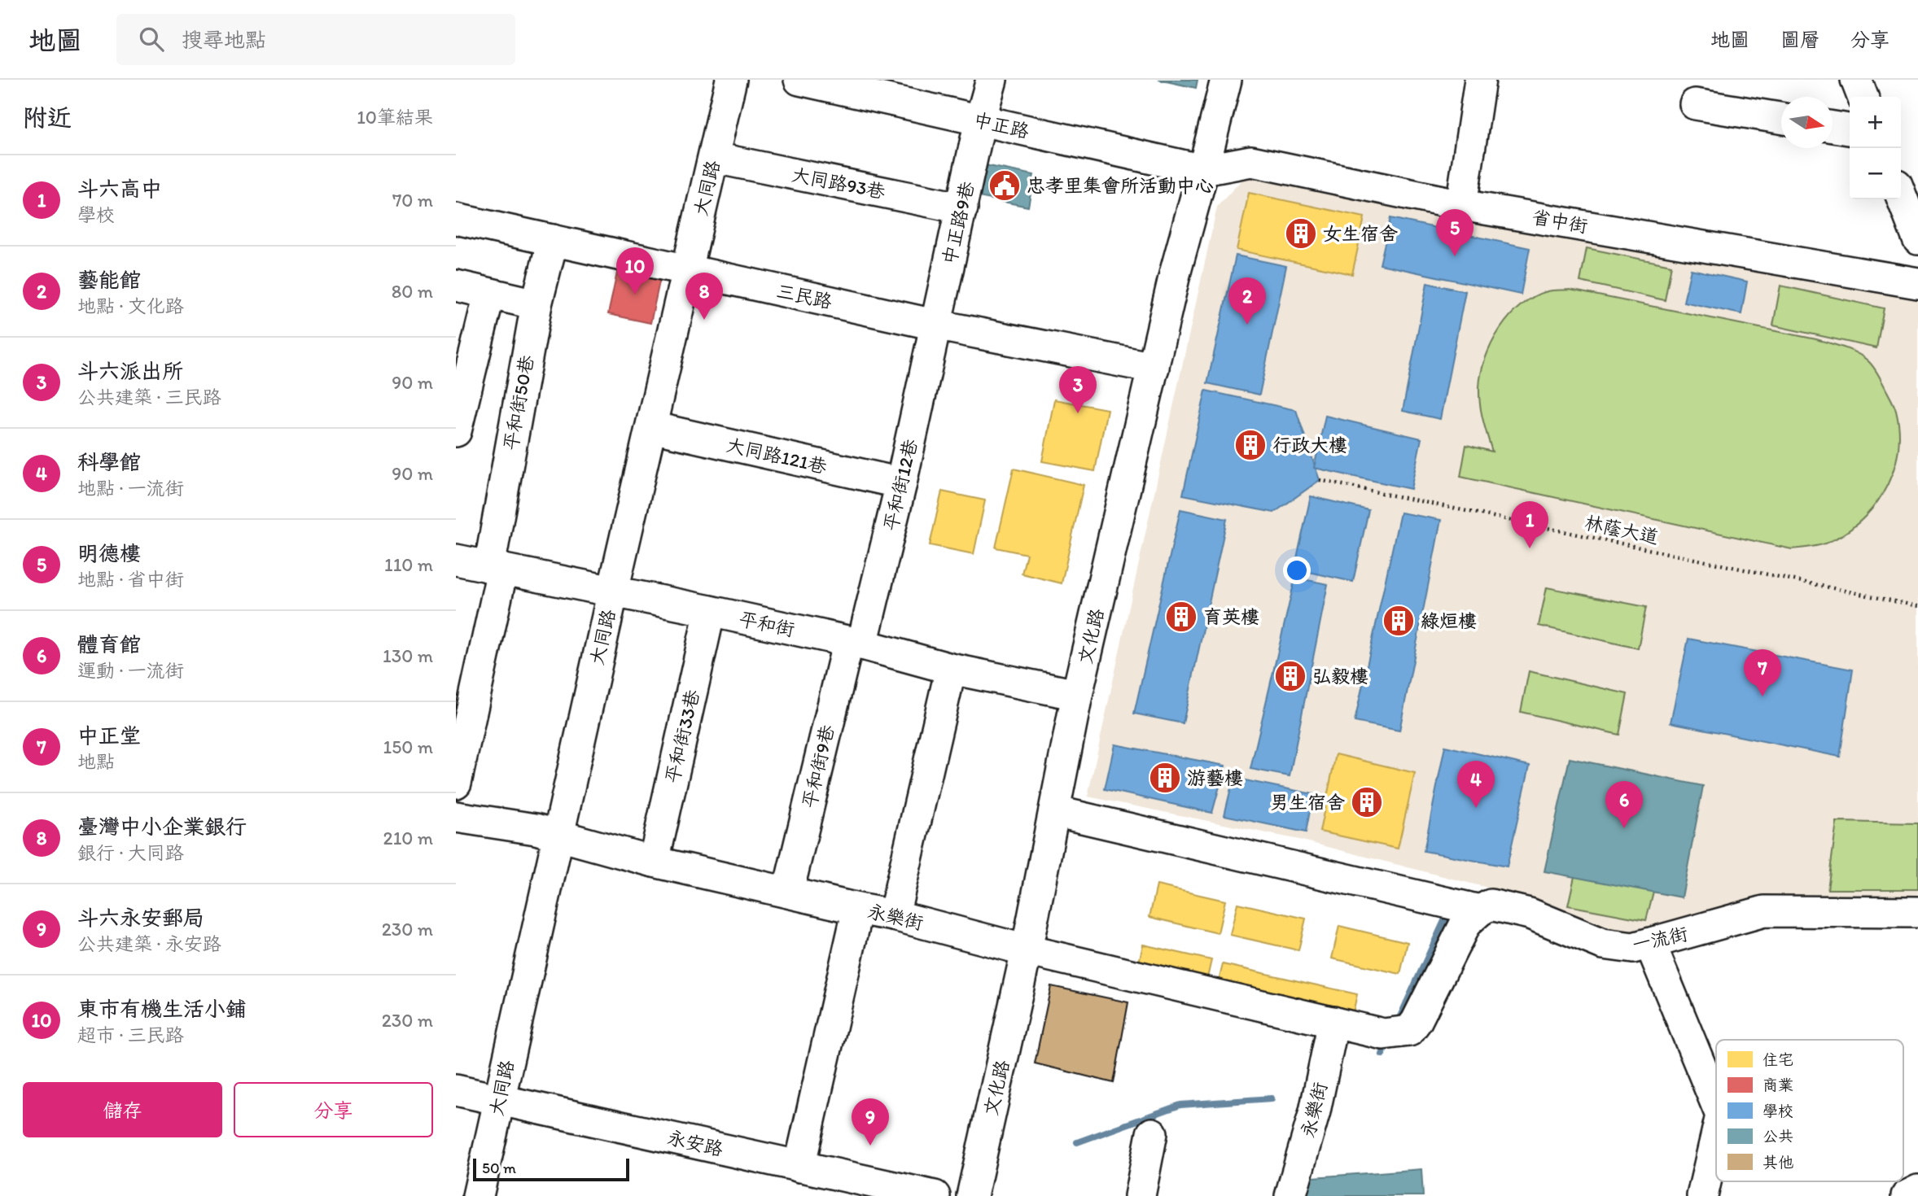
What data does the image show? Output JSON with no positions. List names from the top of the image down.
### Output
{
  "streets": {
    "street": [
      "中正路",
      "大同路93巷",
      "大同路",
      "省中街",
      "中正路9巷",
      "三民路",
      "平和街50巷",
      "大同路121巷",
      "平和街12巷",
      "平和街",
      "文化路",
      "平和街33巷",
      "平和街9巷",
      "永樂街",
      "一流街",
      "永安路"
    ],
    "path": ["林蔭大道"]
  },
  "crossings": [
    ["中正路", "省中街"],
    ["中正路", "中正路9巷"],
    ["中正路", "文化路"],
    ["大同路93巷", "大同路"],
    ["大同路93巷", "中正路9巷"],
    ["大同路", "三民路"],
    ["大同路", "大同路121巷"],
    ["大同路", "平和街"],
    ["大同路", "永樂街"],
    ["大同路", "永安路"],
    ["省中街", "文化路"],
    ["中正路9巷", "三民路"],
    ["中正路9巷", "平和街12巷"],
    ["三民路", "平和街50巷"],
    ["三民路", "平和街12巷"],
    ["三民路", "文化路"],
    ["平和街50巷", "平和街"],
    ["大同路121巷", "平和街12巷"],
    ["平和街12巷", "平和街"],
    ["平和街12巷", "平和街9巷"],
    ["平和街", "文化路"],
    ["平和街", "平和街33巷"],
    ["平和街", "平和街9巷"],
    ["文化路", "永樂街"],
    ["文化路", "一流街"],
    ["平和街33巷", "永樂街"],
    ["平和街9巷", "永樂街"],
    ["永樂街", "一流街"]
  ],
  "places": {
    "public building": ["忠孝里集會所活動中心"],
    "building": [
      "女生宿舍",
      "行政大樓",
      "育英樓",
      "綠烜樓",
      "弘毅樓",
      "游藝樓",
      "男生宿舍"
    ]
  },
  "legend": [
    "住宅",
    "商業",
    "學校",
    "公共",
    "其他"
  ],
  "scale_bar": "50 m",
  "north": "right",
  "page": {
    "header": "地圖",
    "search": "搜尋地點",
    "nav": ["地圖", "圖層", "分享"],
    "heading": ["附近", "10筆結果"],
    "map_buttons": ["+", "−"],
    "list": [
      {
        "mark": "1",
        "name": "斗六高中",
        "note": "學校",
        "value": "70 m"
      },
      {
        "mark": "2",
        "name": "藝能館",
        "note": "地點 · 文化路",
        "value": "80 m"
      },
      {
        "mark": "3",
        "name": "斗六派出所",
        "note": "公共建築 · 三民路",
        "value": "90 m"
      },
      {
        "mark": "4",
        "name": "科學館",
        "note": "地點 · 一流街",
        "value": "90 m"
      },
      {
        "mark": "5",
        "name": "明德樓",
        "note": "地點 · 省中街",
        "value": "110 m"
      },
      {
        "mark": "6",
        "name": "體育館",
        "note": "運動 · 一流街",
        "value": "130 m"
      },
      {
        "mark": "7",
        "name": "中正堂",
        "note": "地點",
        "value": "150 m"
      },
      {
        "mark": "8",
        "name": "臺灣中小企業銀行",
        "note": "銀行 · 大同路",
        "value": "210 m"
      },
      {
        "mark": "9",
        "name": "斗六永安郵局",
        "note": "公共建築 · 永安路",
        "value": "230 m"
      },
      {
        "mark": "10",
        "name": "東市有機生活小鋪",
        "note": "超市 · 三民路",
        "value": "230 m"
      }
    ],
    "pins": [
      "5",
      "10",
      "8",
      "2",
      "3",
      "1",
      "7",
      "4",
      "6",
      "9"
    ],
    "buttons": ["儲存", "分享"],
    "scale": "50 m"
  }
}
